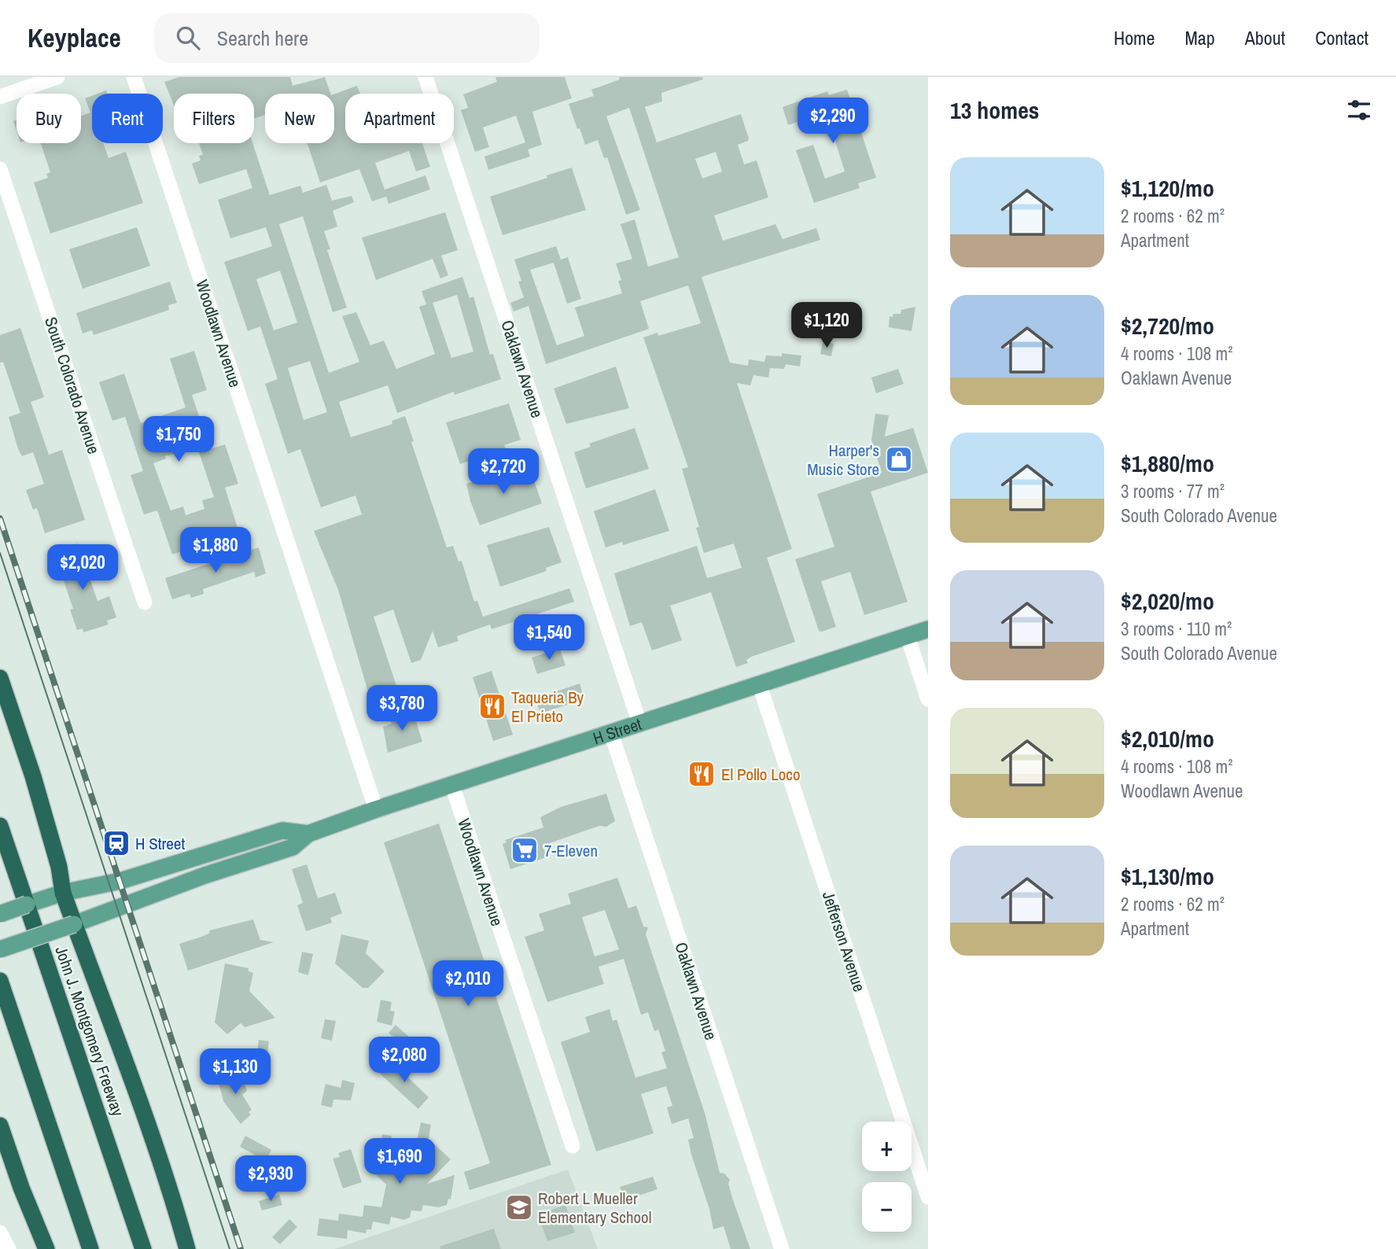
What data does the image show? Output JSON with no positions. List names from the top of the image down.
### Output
{
  "streets": {
    "highway": ["John J. Montgomery Freeway"],
    "main road": ["H Street"],
    "street": [
      "Woodlawn Avenue",
      "Oaklawn Avenue",
      "South Colorado Avenue",
      "Jefferson Avenue"
    ]
  },
  "crossings": [
    ["Woodlawn Avenue", "H Street"],
    ["Oaklawn Avenue", "H Street"],
    ["H Street", "Jefferson Avenue"]
  ],
  "places": {
    "shop": ["Harper's Music Store"],
    "restaurant": ["Taqueria By El Prieto", "El Pollo Loco"],
    "station": ["H Street"],
    "supermarket": ["7-Eleven"],
    "school or university": ["Robert L Mueller Elementary School"]
  },
  "page": {
    "header": "Keyplace",
    "search": "Search here",
    "nav": [
      "Home",
      "Map",
      "About",
      "Contact"
    ],
    "heading": "13 homes",
    "chip": [
      "Buy",
      "Rent",
      "Filters",
      "New",
      "Apartment"
    ],
    "price": [
      "$2,290",
      "$1,120",
      "$1,750",
      "$2,720",
      "$1,880",
      "$2,020",
      "$1,540",
      "$3,780",
      "$2,010",
      "$2,080",
      "$1,130",
      "$1,690",
      "$2,930"
    ],
    "list": [
      {
        "name": "$1,120/mo",
        "note": "2 rooms · 62 m² · Apartment"
      },
      {
        "name": "$2,720/mo",
        "note": "4 rooms · 108 m² · Oaklawn Avenue"
      },
      {
        "name": "$1,880/mo",
        "note": "3 rooms · 77 m² · South Colorado Avenue"
      },
      {
        "name": "$2,020/mo",
        "note": "3 rooms · 110 m² · South Colorado Avenue"
      },
      {
        "name": "$2,010/mo",
        "note": "4 rooms · 108 m² · Woodlawn Avenue"
      },
      {
        "name": "$1,130/mo",
        "note": "2 rooms · 62 m² · Apartment"
      }
    ],
    "map_buttons": ["+", "−"]
  }
}
